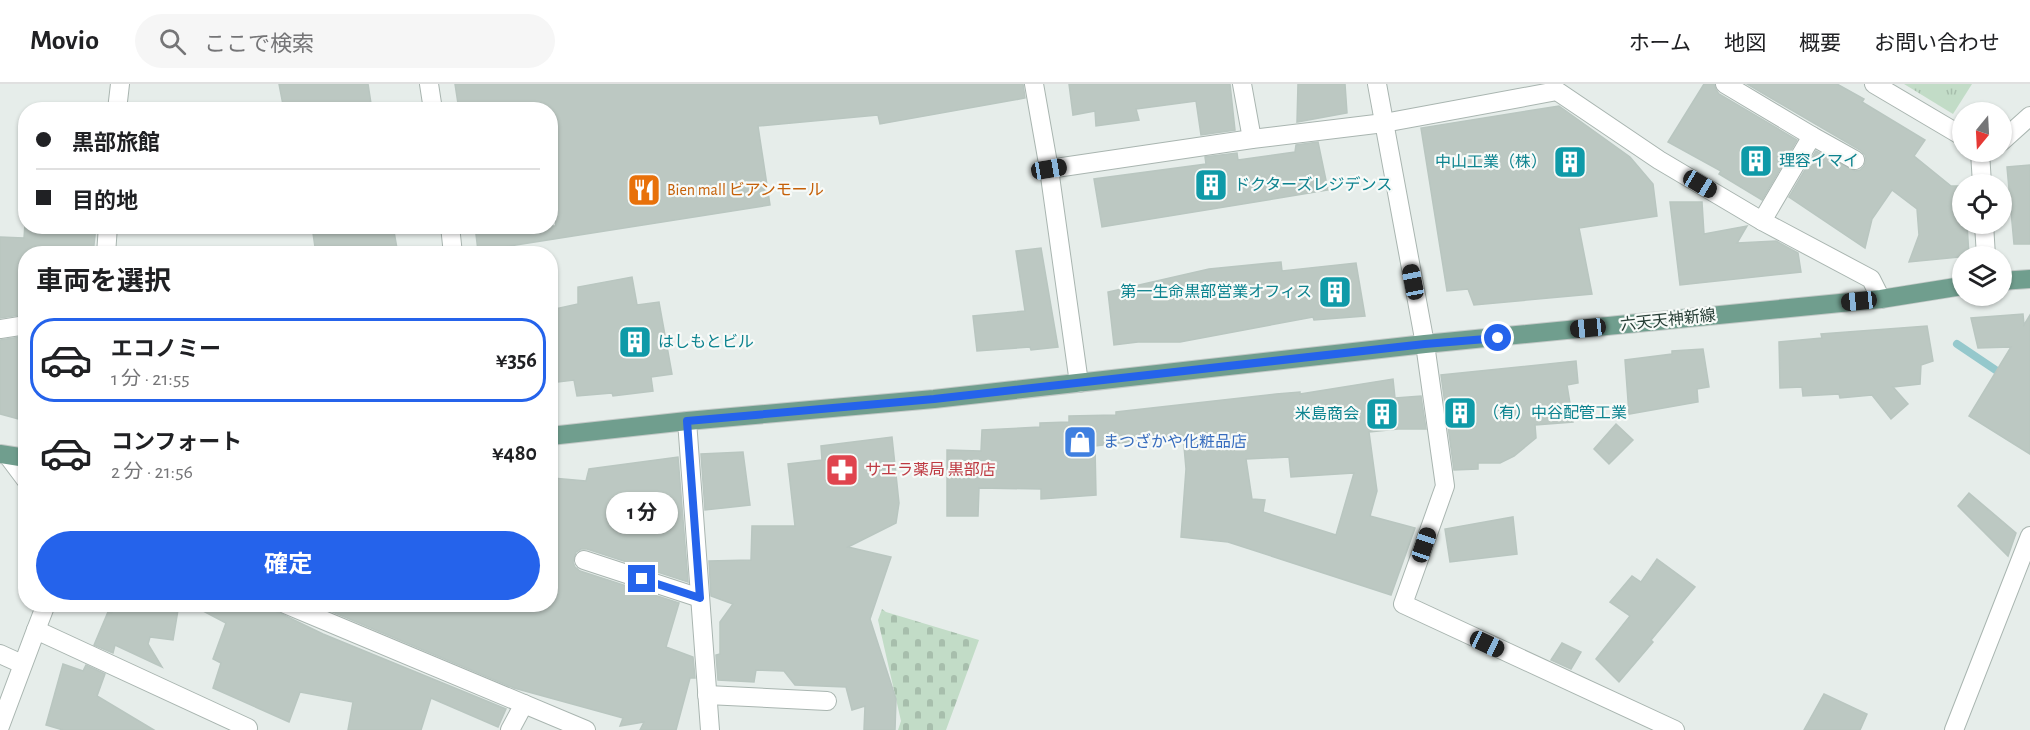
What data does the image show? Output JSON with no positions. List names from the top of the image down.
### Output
{
  "streets": {
    "main road": ["六天天神新線"]
  },
  "places": {
    "building": [
      "理容イマイ",
      "中山工業（株）",
      "ドクターズレジデンス",
      "第一生命黒部営業オフィス",
      "はしもとビル",
      "（有）中谷配管工業",
      "米島商会"
    ],
    "restaurant": ["Bien mall ビアンモール"],
    "shop": ["まつざかや化粧品店"],
    "pharmacy": ["サエラ薬局 黒部店"]
  },
  "north": "bottom",
  "page": {
    "header": "Movio",
    "search": "ここで検索",
    "nav": [
      "ホーム",
      "地図",
      "概要",
      "お問い合わせ"
    ],
    "banner": ["黒部旅館", "目的地"],
    "heading": "車両を選択",
    "list": [
      {
        "name": "エコノミー",
        "note": "1 分 · 21:55",
        "value": "¥356"
      },
      {
        "name": "コンフォート",
        "note": "2 分 · 21:56",
        "value": "¥480"
      }
    ],
    "bubble": "1 分",
    "buttons": "確定"
  }
}
